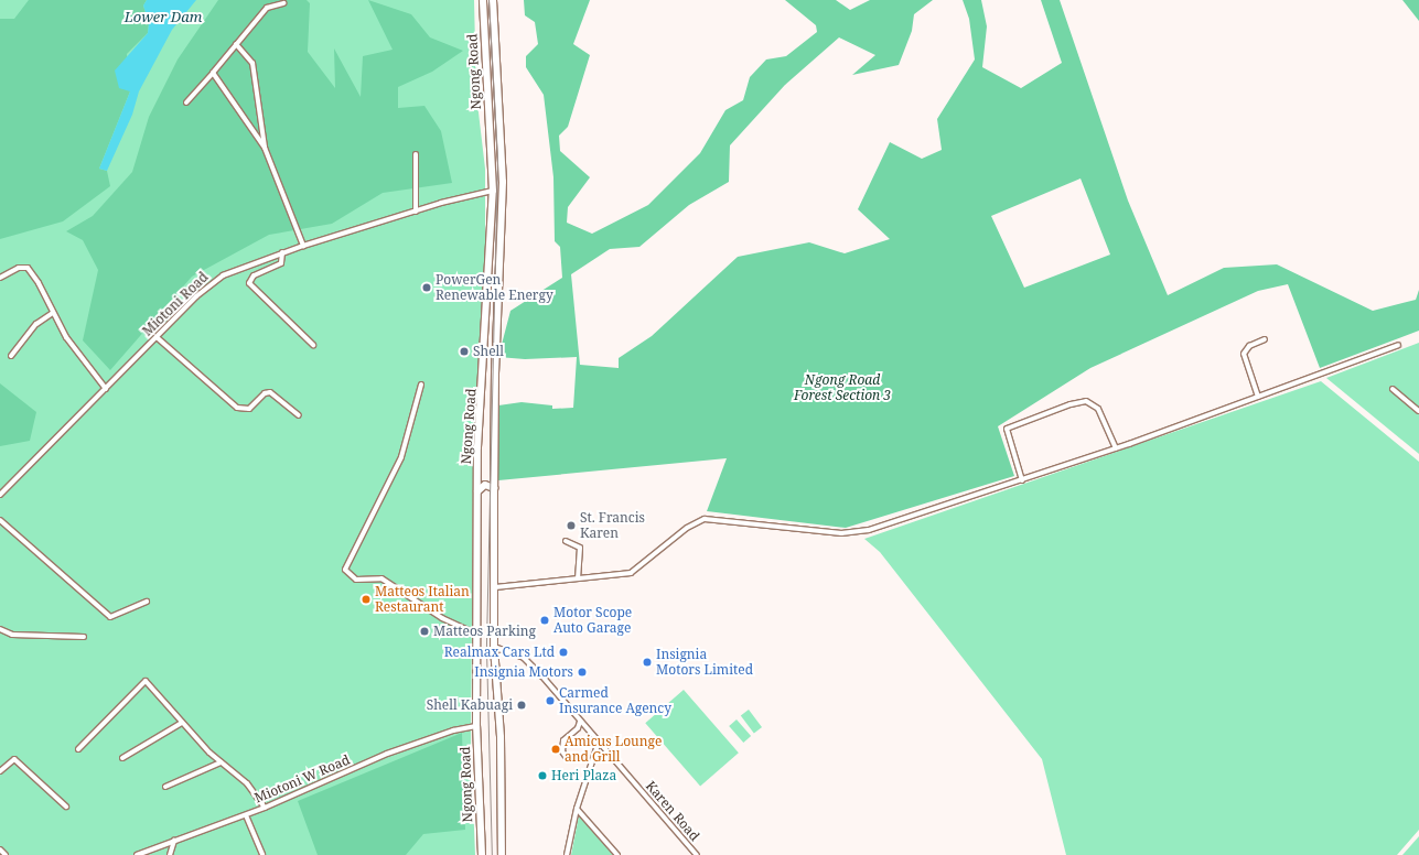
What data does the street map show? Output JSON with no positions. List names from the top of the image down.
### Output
{
  "streets": {
    "main road": ["Ngong Road"],
    "street": ["Miotoni Road", "Miotoni W Road", "Karen Road"]
  },
  "crossings": [
    ["Ngong Road", "Miotoni Road"],
    ["Ngong Road", "Miotoni W Road"],
    ["Ngong Road", "Karen Road"]
  ],
  "water": ["Lower Dam"],
  "parks": ["Ngong Road Forest Section 3"],
  "places": [
    "PowerGen Renewable Energy",
    "Shell",
    "St. Francis Karen",
    "Matteos Italian Restaurant",
    "Motor Scope Auto Garage",
    "Matteos Parking",
    "Realmax Cars Ltd",
    "Insignia Motors Limited",
    "Insignia Motors",
    "Carmed Insurance Agency",
    "Shell Kabuagi",
    "Amicus Lounge and Grill",
    "Heri Plaza"
  ]
}
